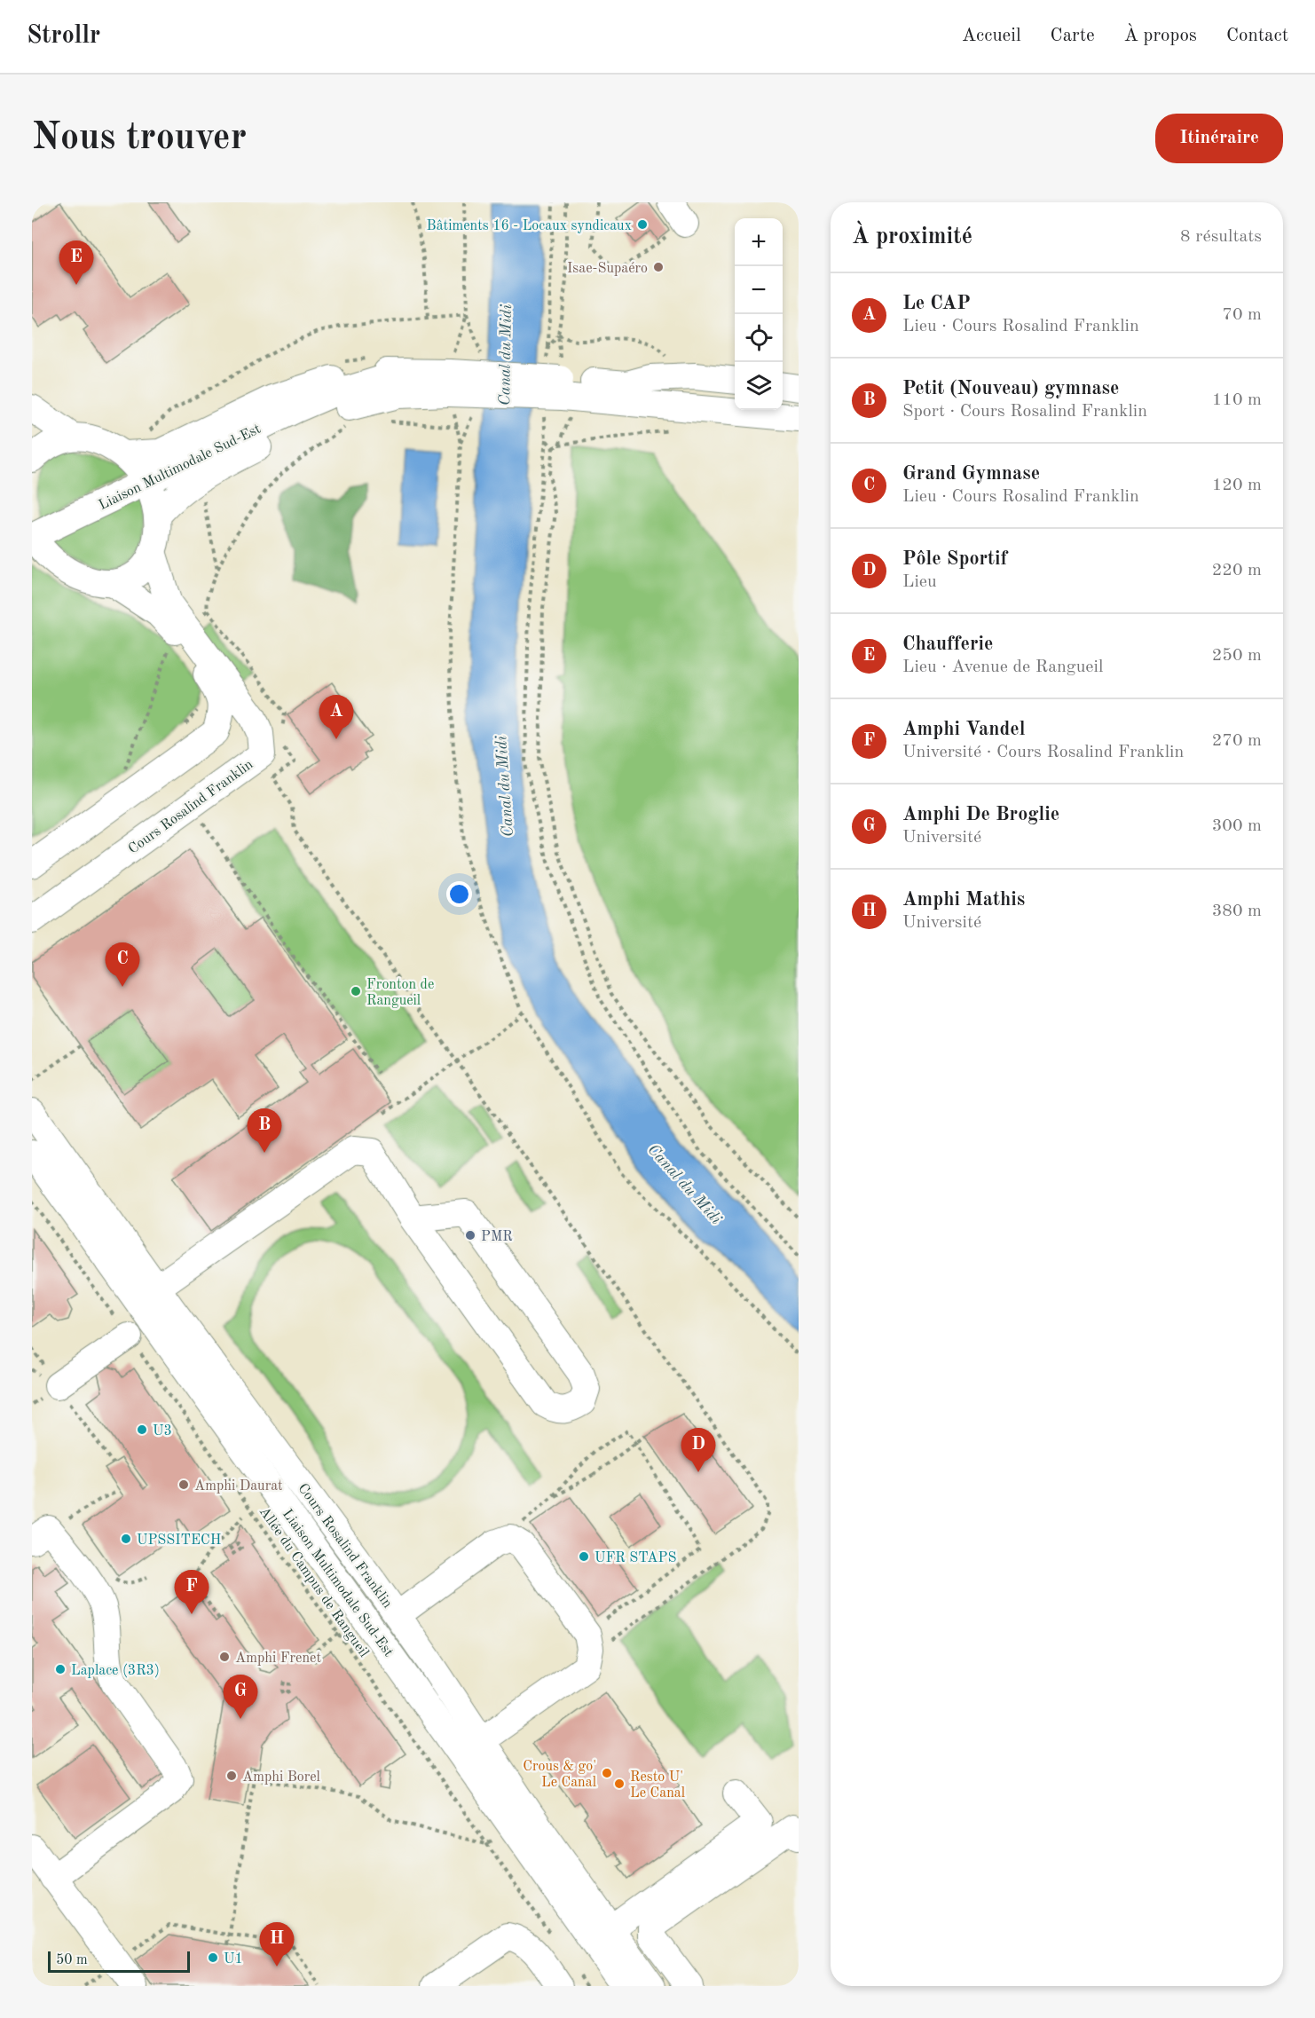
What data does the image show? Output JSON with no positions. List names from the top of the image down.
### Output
{
  "streets": {
    "street": ["Liaison Multimodale Sud-Est", "Cours Rosalind Franklin"],
    "path": ["Allée du Campus de Rangueil"]
  },
  "crossings": [
    ["Liaison Multimodale Sud-Est", "Cours Rosalind Franklin"]
  ],
  "water": ["Canal du Midi"],
  "places": [
    "Bâtiments 16 - Locaux syndicaux",
    "Isae-Supaéro",
    "Fronton de Rangueil",
    "PMR",
    "U3",
    "Amphi Daurat",
    "UPSSITECH",
    "UFR STAPS",
    "Amphi Frenet",
    "Laplace (3R3)",
    "Crous & go' Le Canal",
    "Amphi Borel",
    "Resto U' Le Canal",
    "U1"
  ],
  "scale_bar": "50 m",
  "page": {
    "header": "Strollr",
    "nav": [
      "Accueil",
      "Carte",
      "À propos",
      "Contact"
    ],
    "buttons": "Itinéraire",
    "title": "Nous trouver",
    "heading": ["À proximité", "8 résultats"],
    "map_buttons": ["+", "−"],
    "pins": [
      "E",
      "A",
      "C",
      "B",
      "D",
      "F",
      "G",
      "H"
    ],
    "list": [
      {
        "mark": "A",
        "name": "Le CAP",
        "note": "Lieu · Cours Rosalind Franklin",
        "value": "70 m"
      },
      {
        "mark": "B",
        "name": "Petit (Nouveau) gymnase",
        "note": "Sport · Cours Rosalind Franklin",
        "value": "110 m"
      },
      {
        "mark": "C",
        "name": "Grand Gymnase",
        "note": "Lieu · Cours Rosalind Franklin",
        "value": "120 m"
      },
      {
        "mark": "D",
        "name": "Pôle Sportif",
        "note": "Lieu",
        "value": "220 m"
      },
      {
        "mark": "E",
        "name": "Chaufferie",
        "note": "Lieu · Avenue de Rangueil",
        "value": "250 m"
      },
      {
        "mark": "F",
        "name": "Amphi Vandel",
        "note": "Université · Cours Rosalind Franklin",
        "value": "270 m"
      },
      {
        "mark": "G",
        "name": "Amphi De Broglie",
        "note": "Université",
        "value": "300 m"
      },
      {
        "mark": "H",
        "name": "Amphi Mathis",
        "note": "Université",
        "value": "380 m"
      }
    ],
    "scale": "50 m"
  }
}
